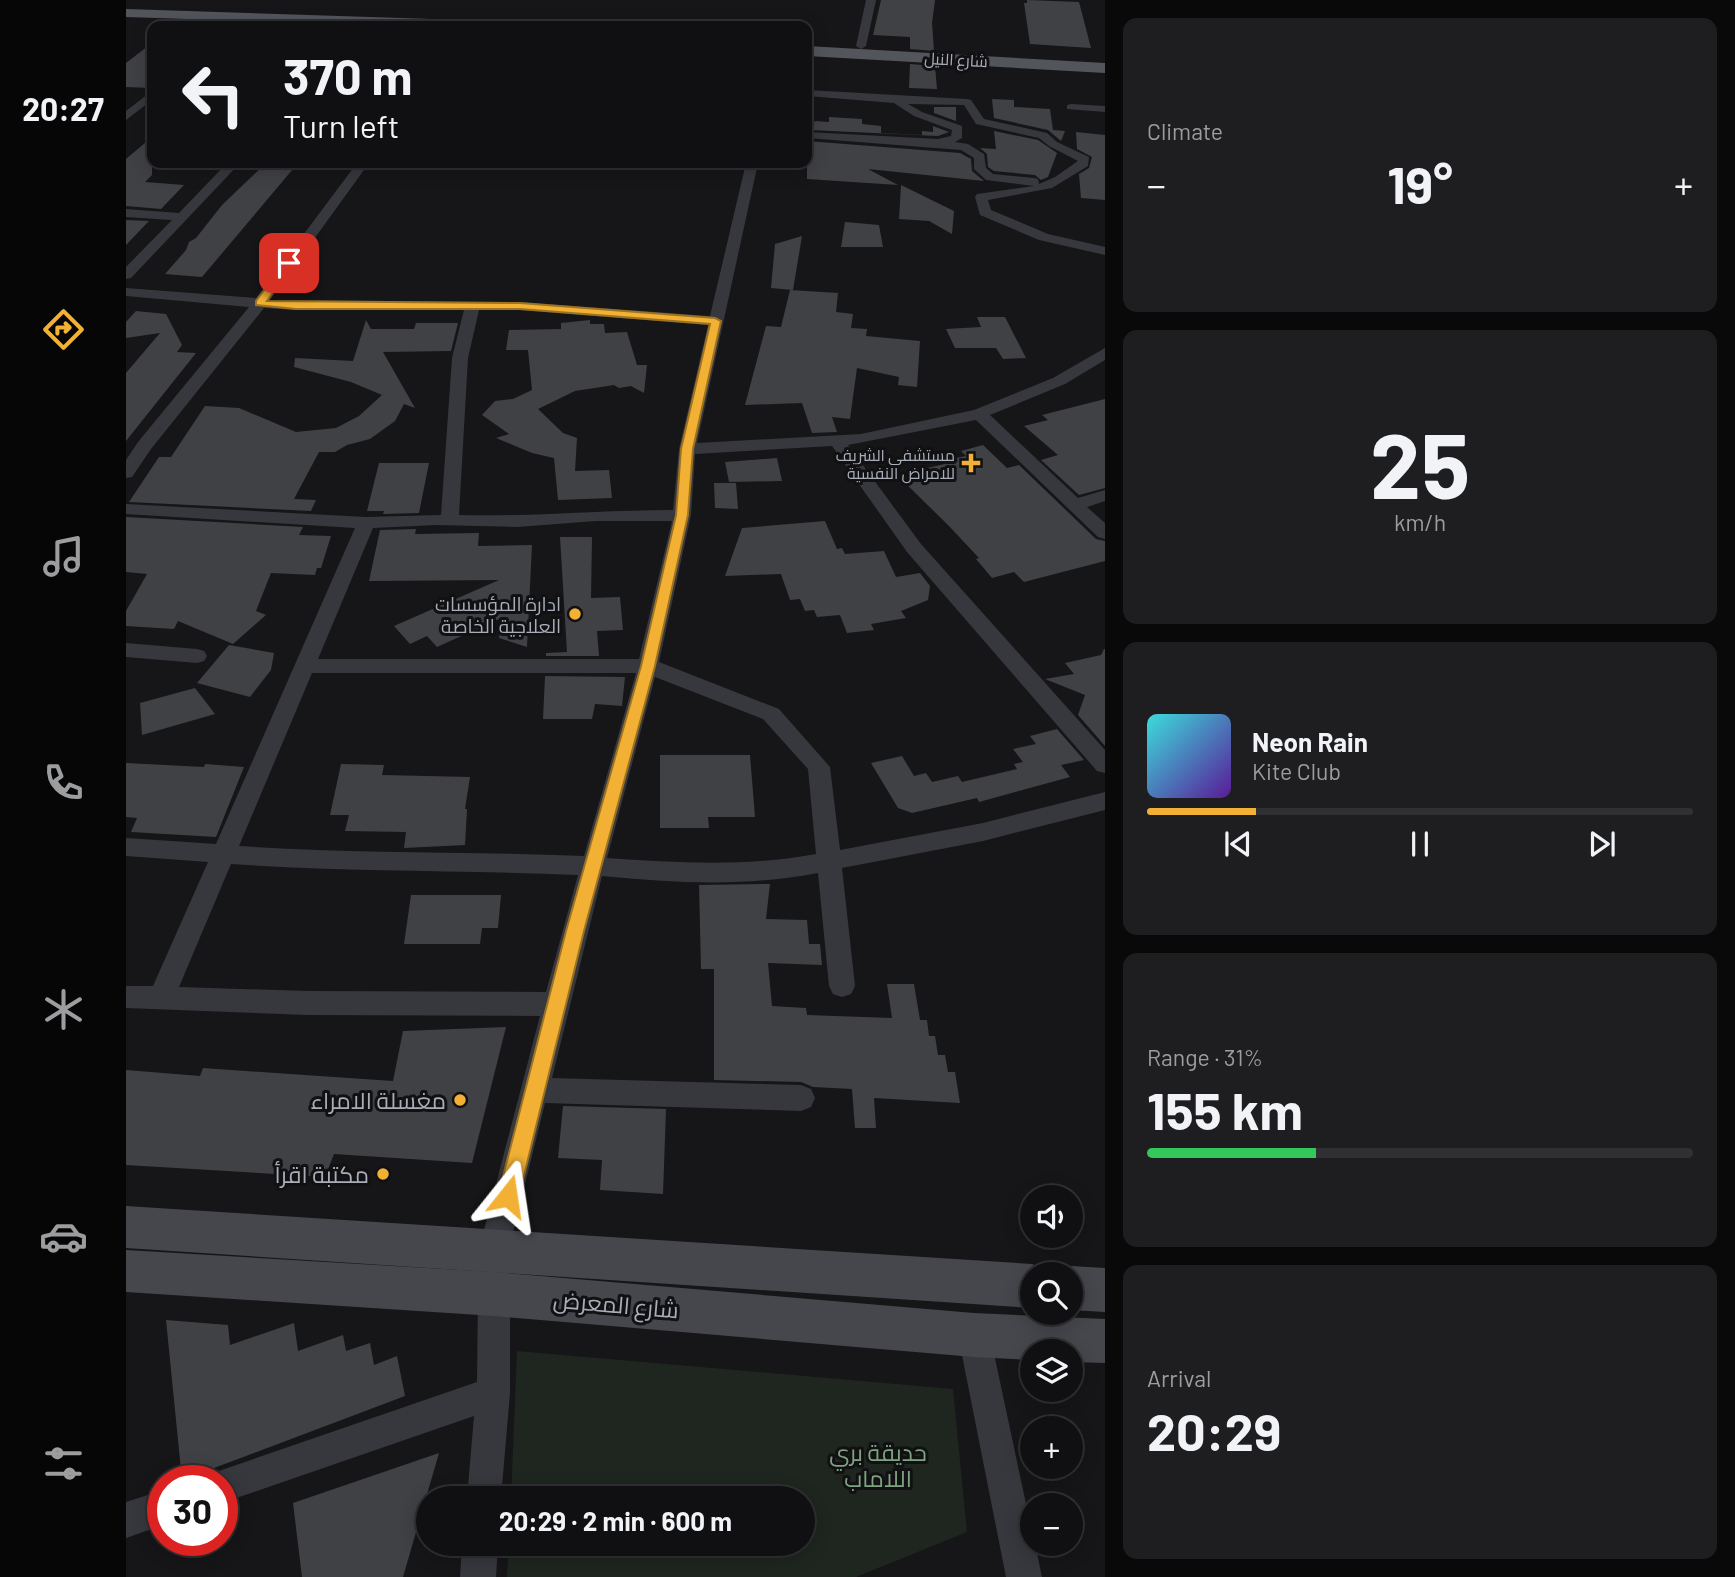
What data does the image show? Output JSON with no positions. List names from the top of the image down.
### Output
{
  "streets": {
    "main road": ["شارع النيل", "شارع المعرض"]
  },
  "parks": ["حديقة بري اللاماب"],
  "places": {
    "health": ["مستشفى الشريف للامراض النفسية"],
    "other": ["ادارة المؤسسات العلاجية الخاصة", "مغسلة الامراء", "مكتبة اقرأ"]
  },
  "page": {
    "tabs": "20:27",
    "tile": [
      "Climate",
      ["25", "km/h"],
      ["Range · 31%", "155 km"],
      ["Arrival", "20:29"]
    ],
    "turn": ["370 m", "Turn left"],
    "heat": ["−", "19°", "+"],
    "song": ["Neon Rain", "Kite Club"],
    "map_buttons": ["+", "−"],
    "limit": "30",
    "trip": "20:29 · 2 min · 600 m"
  }
}
